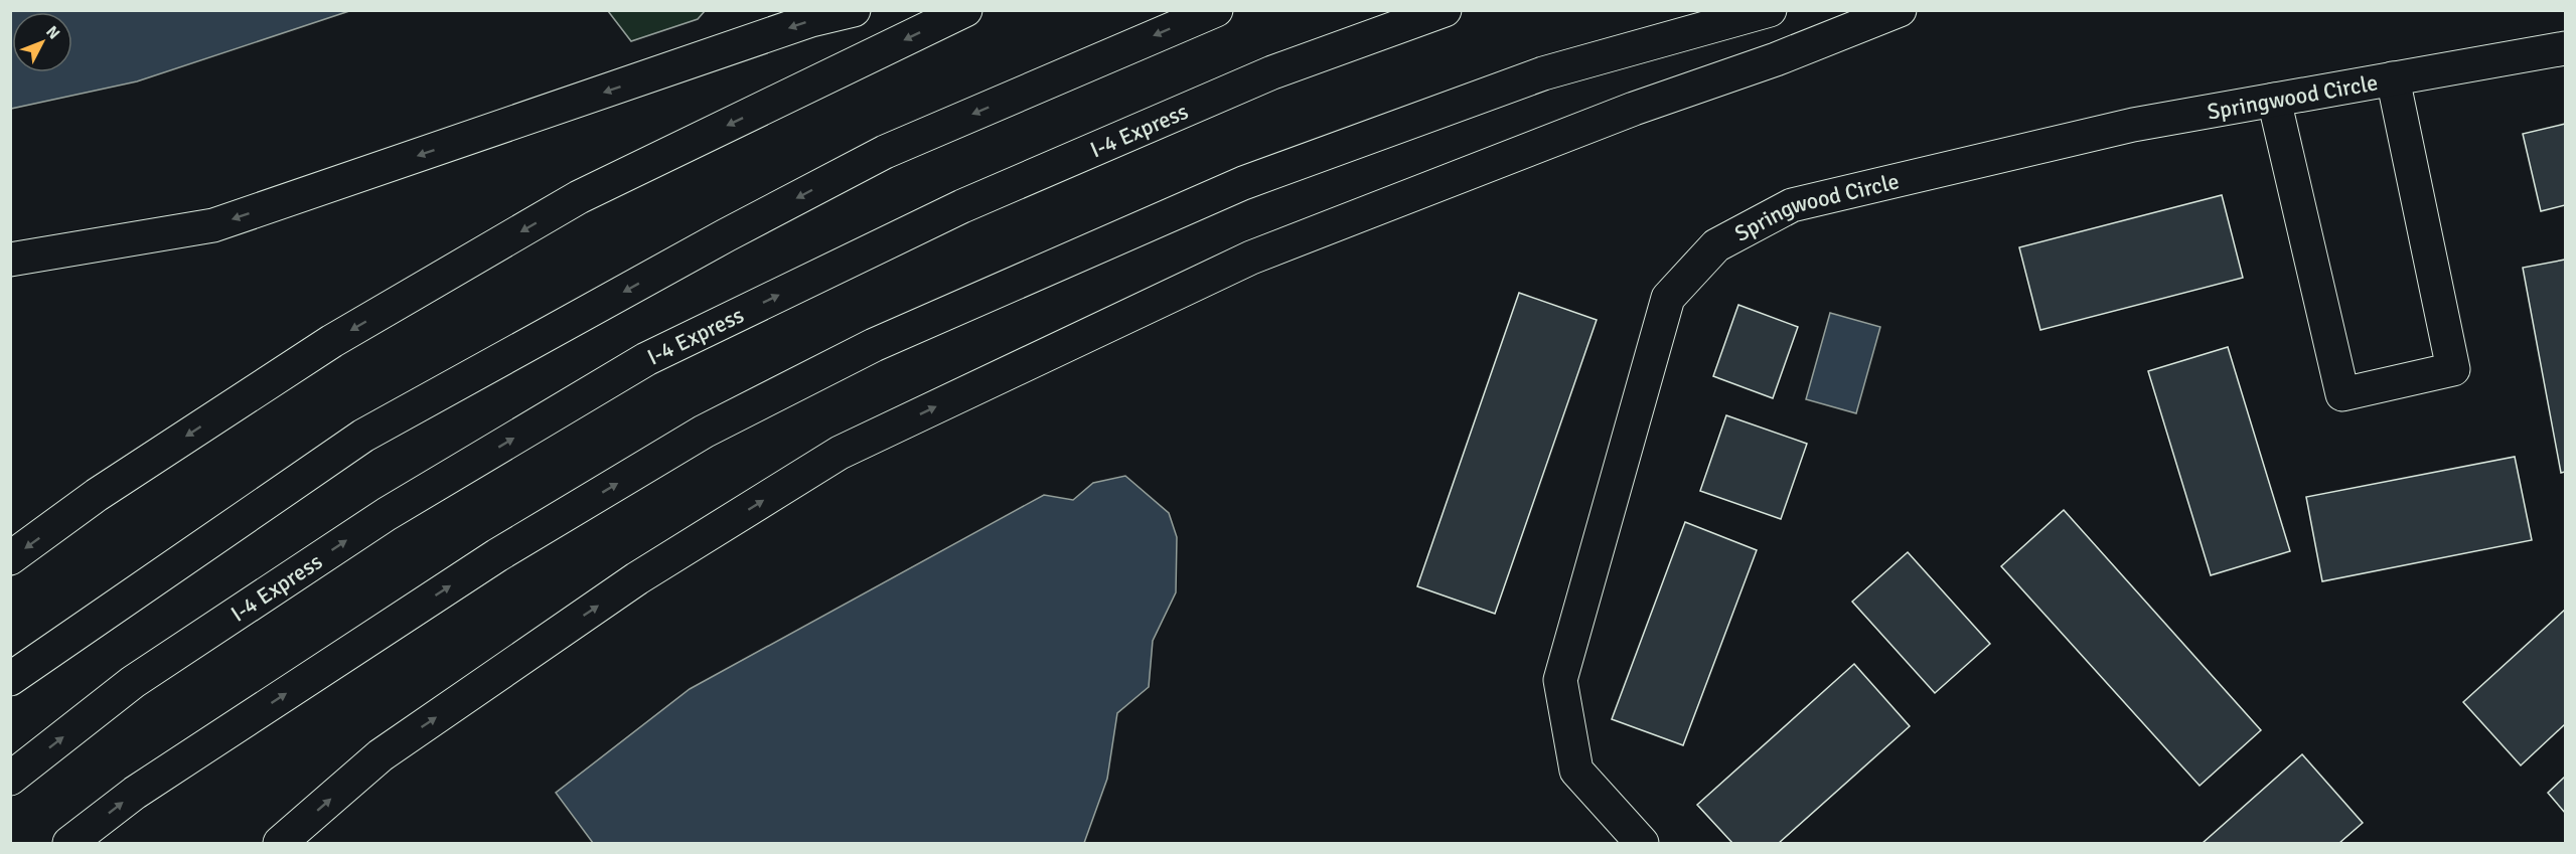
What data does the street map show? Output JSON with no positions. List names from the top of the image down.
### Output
{
  "streets": {
    "main road": ["Springwood Circle", "I-4 Express"]
  },
  "north": "top right"
}
